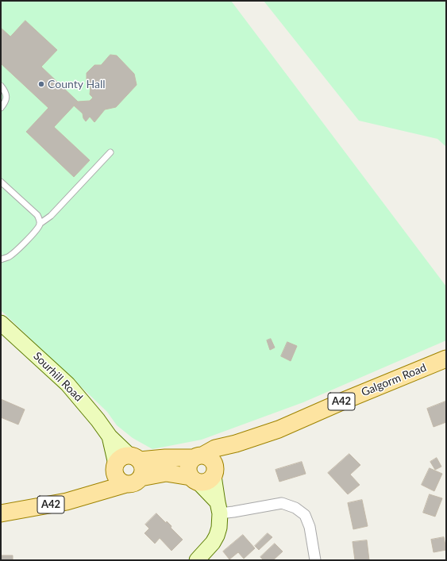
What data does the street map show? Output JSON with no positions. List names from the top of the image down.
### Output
{
  "streets": {
    "main road": ["Galgorm Road", "A42"],
    "street": ["Sourhill Road"]
  },
  "crossings": [
    ["Sourhill Road", "A42"],
    ["Galgorm Road", "A42"]
  ],
  "places": ["County Hall"]
}
